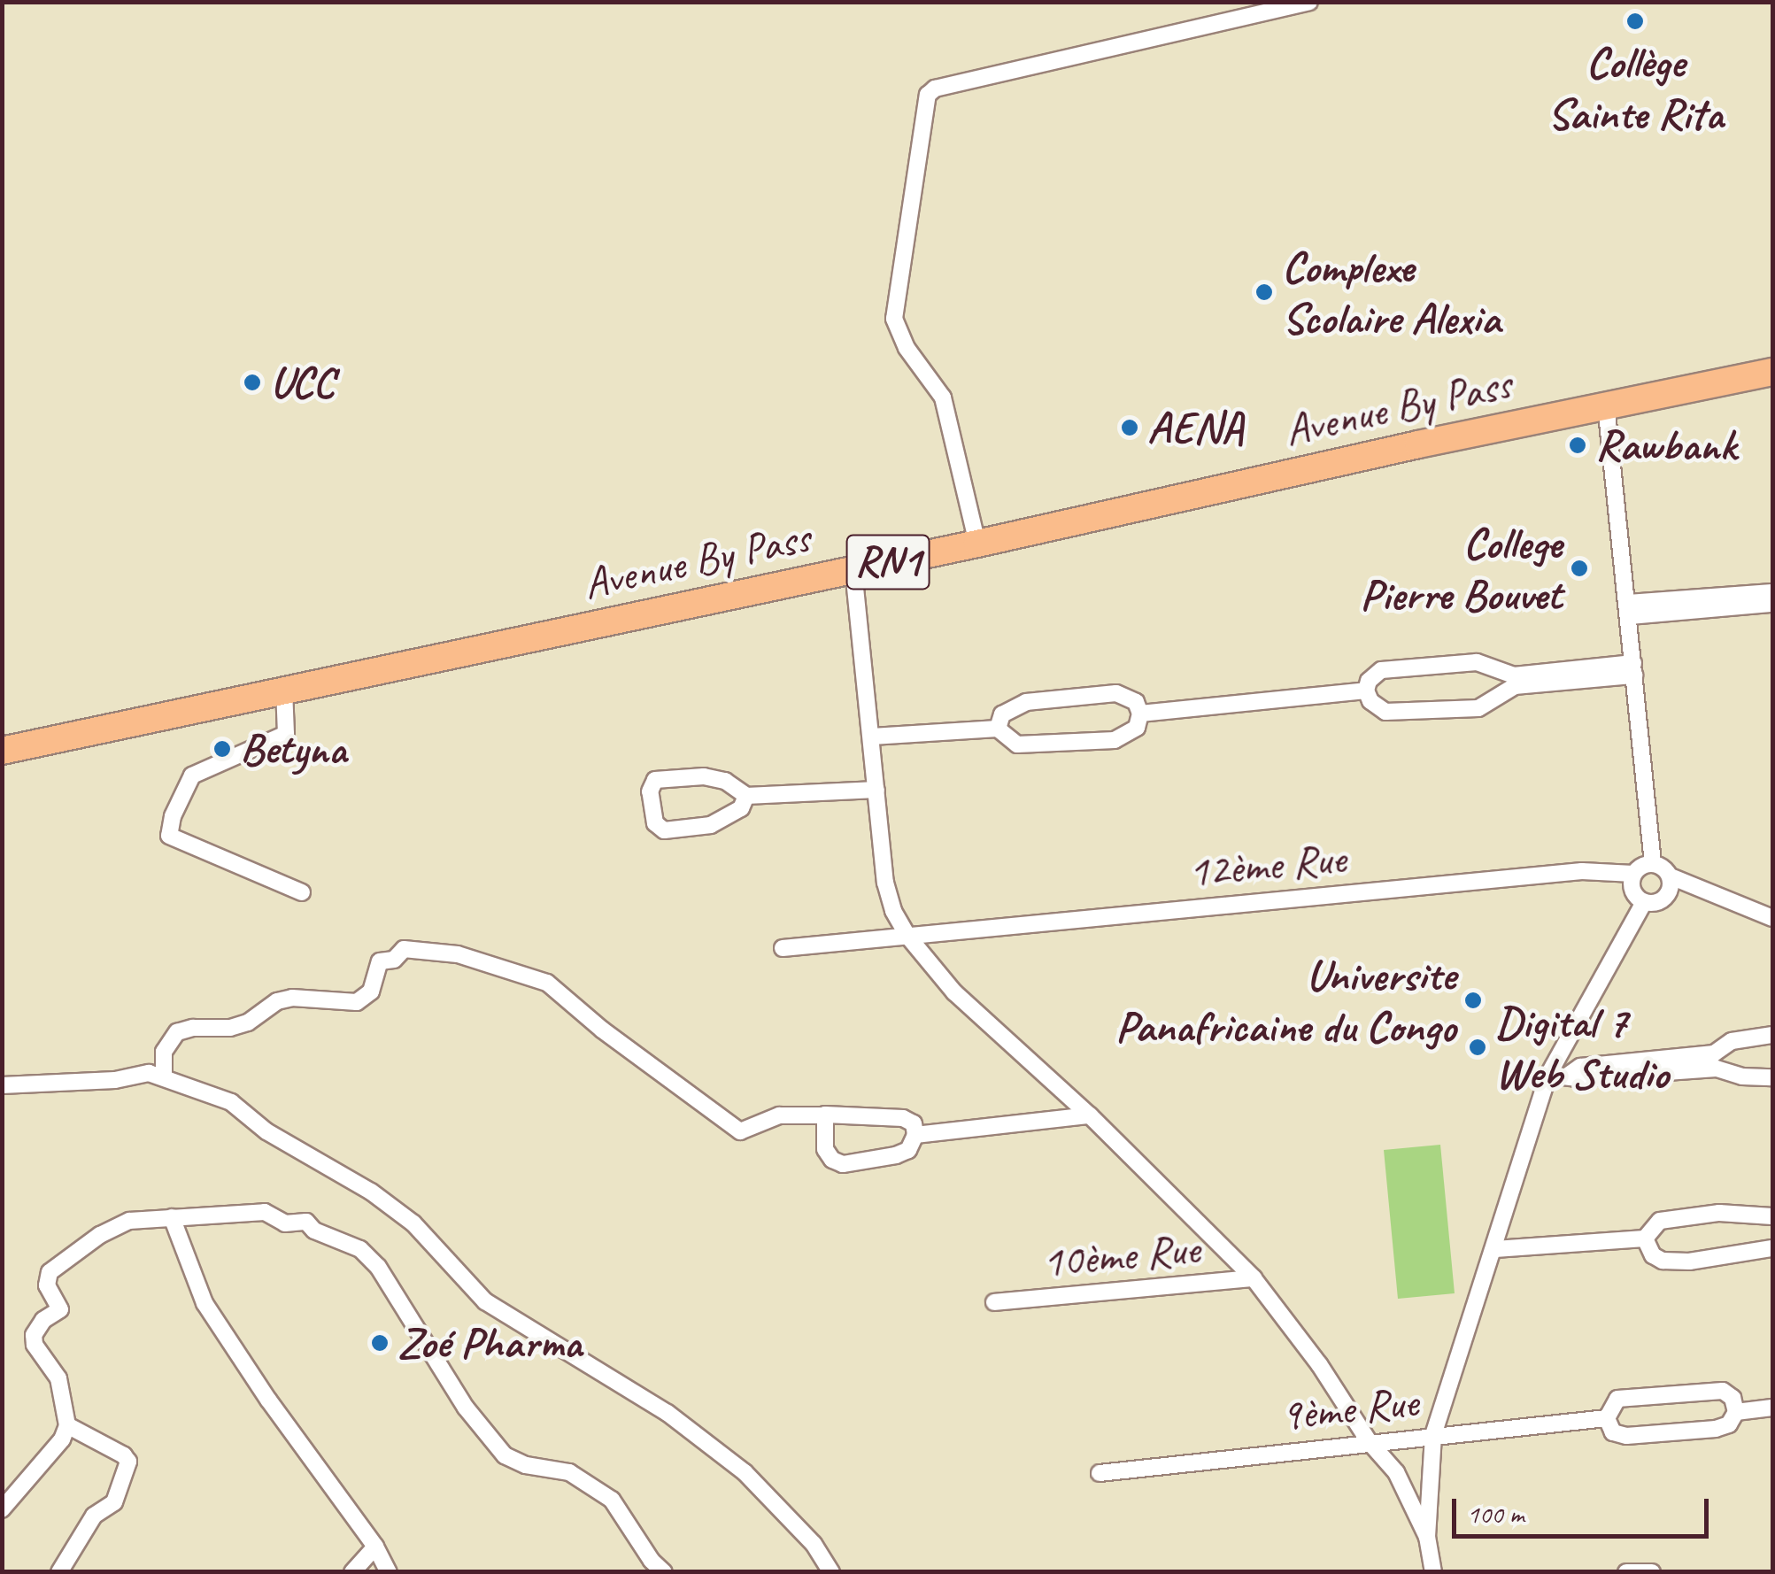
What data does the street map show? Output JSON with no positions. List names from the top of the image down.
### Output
{
  "streets": {
    "highway": ["Avenue By Pass", "RN1"],
    "street": ["12ème Rue", "10ème Rue", "9ème Rue"]
  },
  "places": [
    "Collège Sainte Rita",
    "Complexe Scolaire Alexia",
    "UCC",
    "AENA",
    "Rawbank",
    "College Pierre Bouvet",
    "Betyna",
    "Universite Panafricaine du Congo",
    "Digital 7 Web Studio",
    "Zoé Pharma"
  ],
  "scale_bar": "100 m"
}
